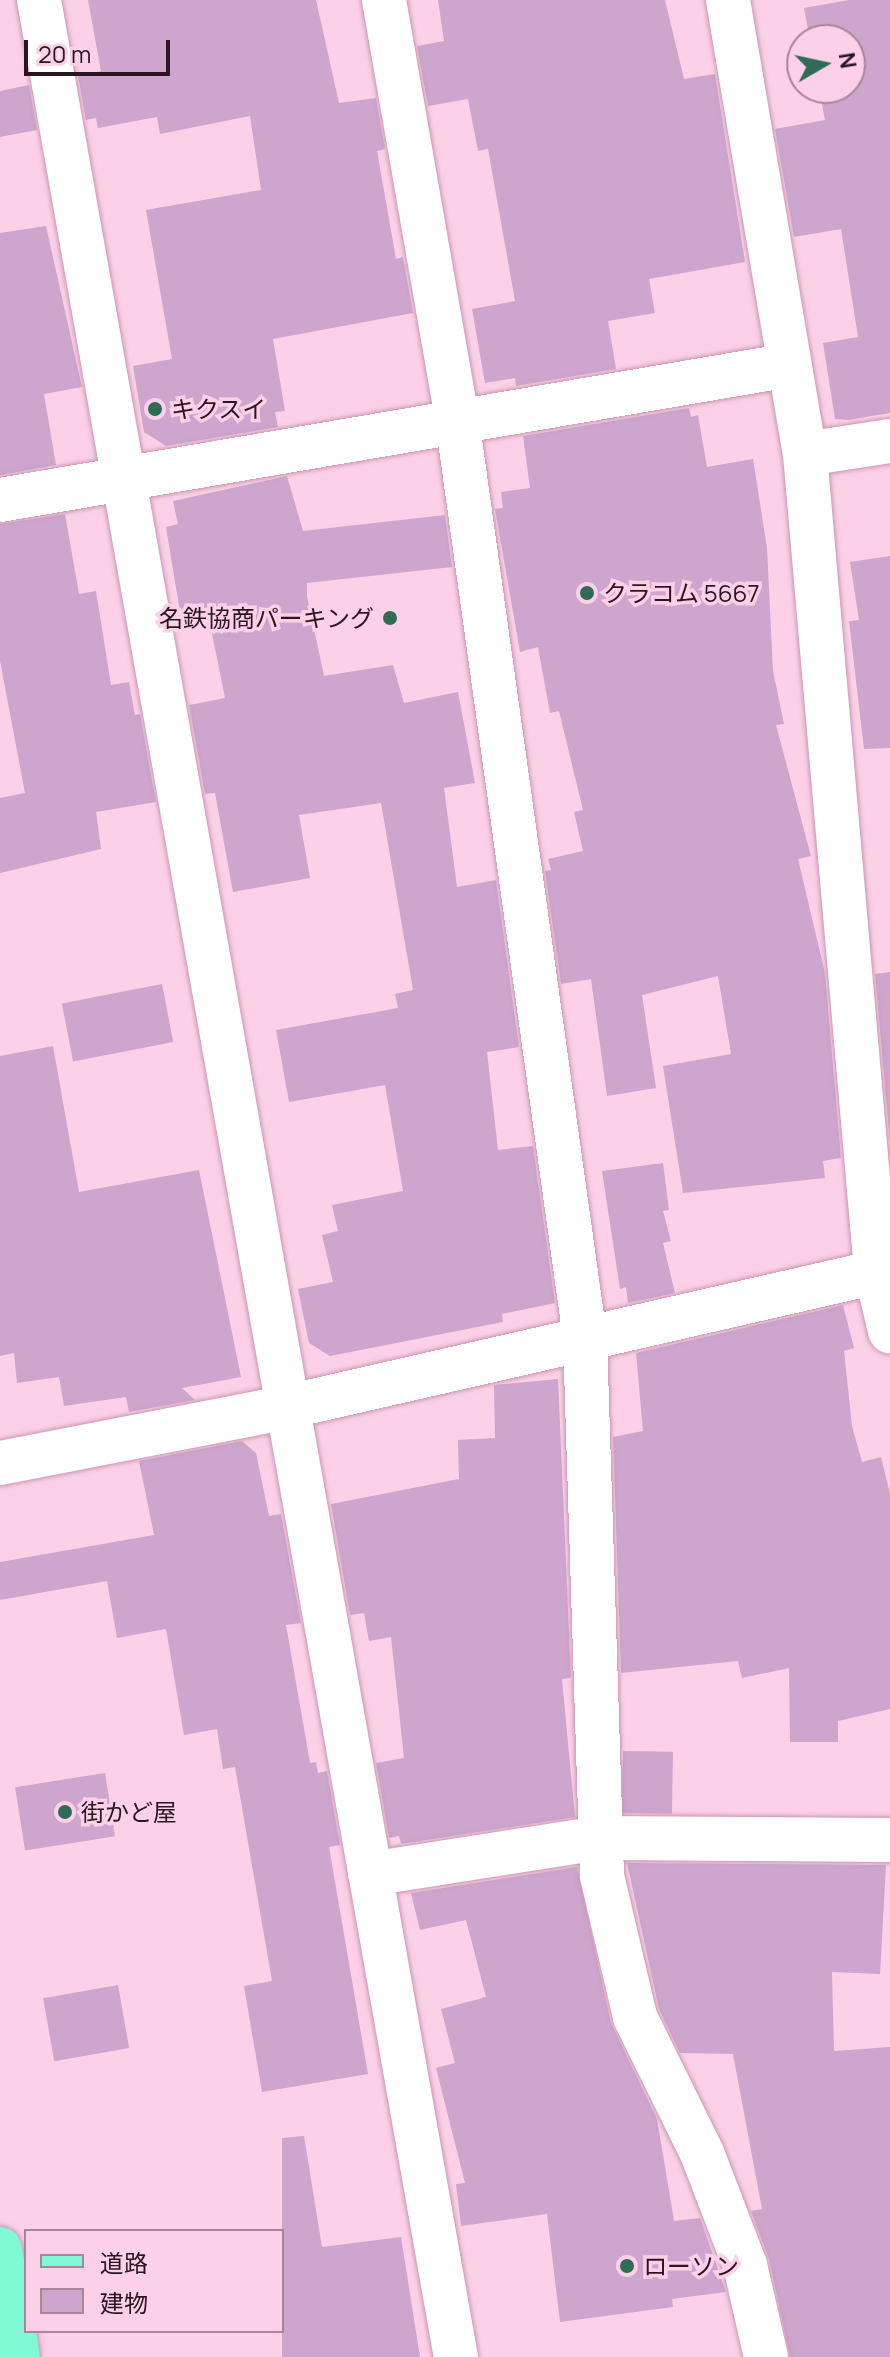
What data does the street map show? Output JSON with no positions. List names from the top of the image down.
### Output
{
  "places": [
    "キクスイ",
    "クラコム 5667",
    "名鉄協商パーキング",
    "街かど屋",
    "ローソン"
  ],
  "legend": ["道路", "建物"],
  "scale_bar": "20 m",
  "north": "right"
}
